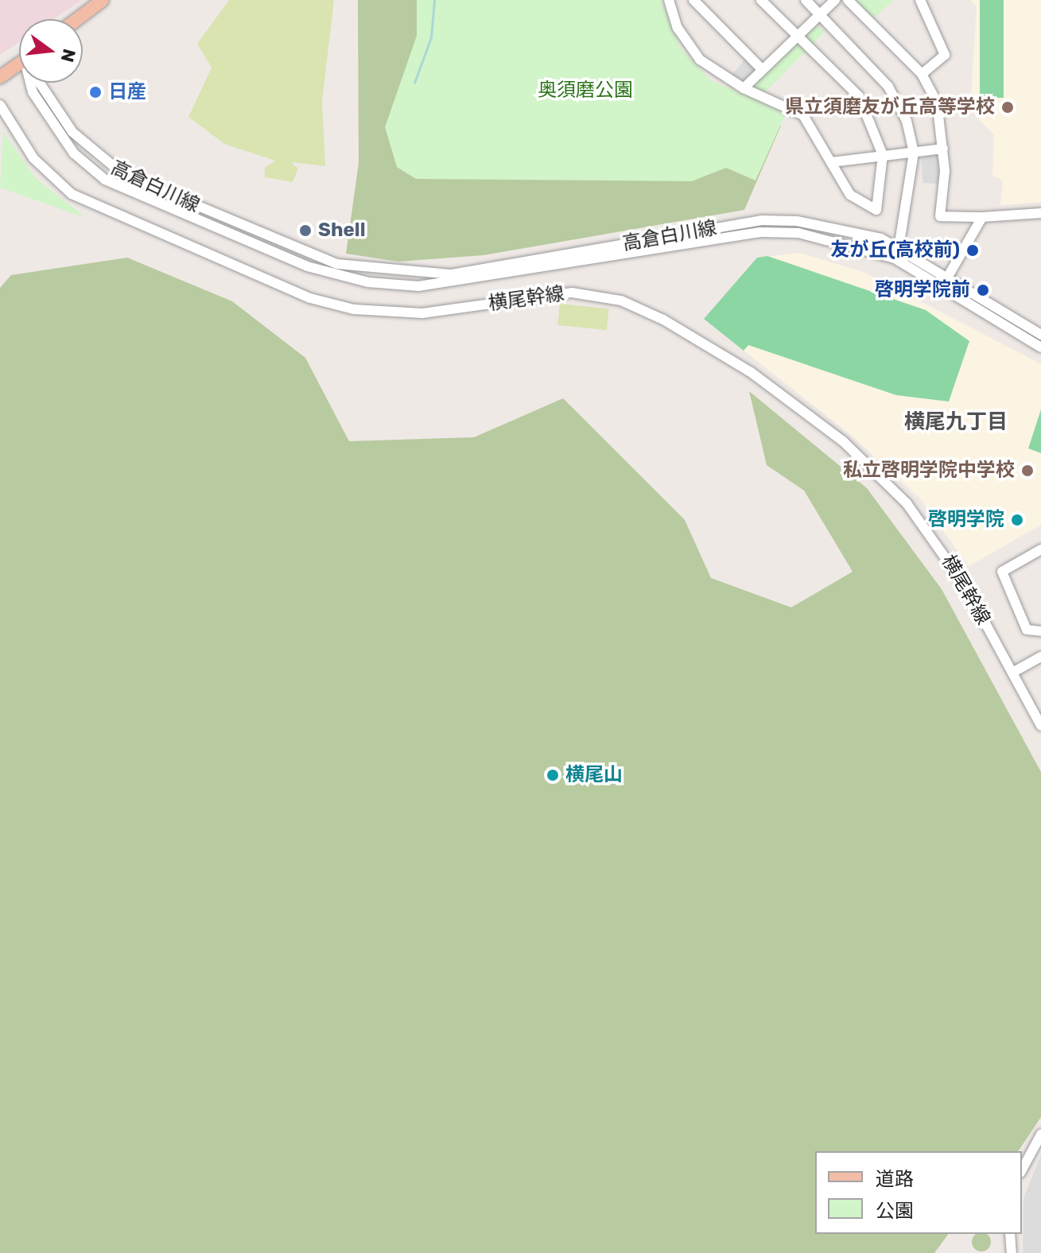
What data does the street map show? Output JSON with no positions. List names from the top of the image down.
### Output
{
  "streets": {
    "street": ["高倉白川線", "横尾幹線"]
  },
  "districts": ["横尾九丁目"],
  "parks": ["奥須磨公園"],
  "places": [
    "日産",
    "県立須磨友が丘高等学校",
    "Shell",
    "友が丘(高校前)",
    "啓明学院前",
    "私立啓明学院中学校",
    "啓明学院",
    "横尾山"
  ],
  "legend": ["道路", "公園"],
  "north": "right"
}
